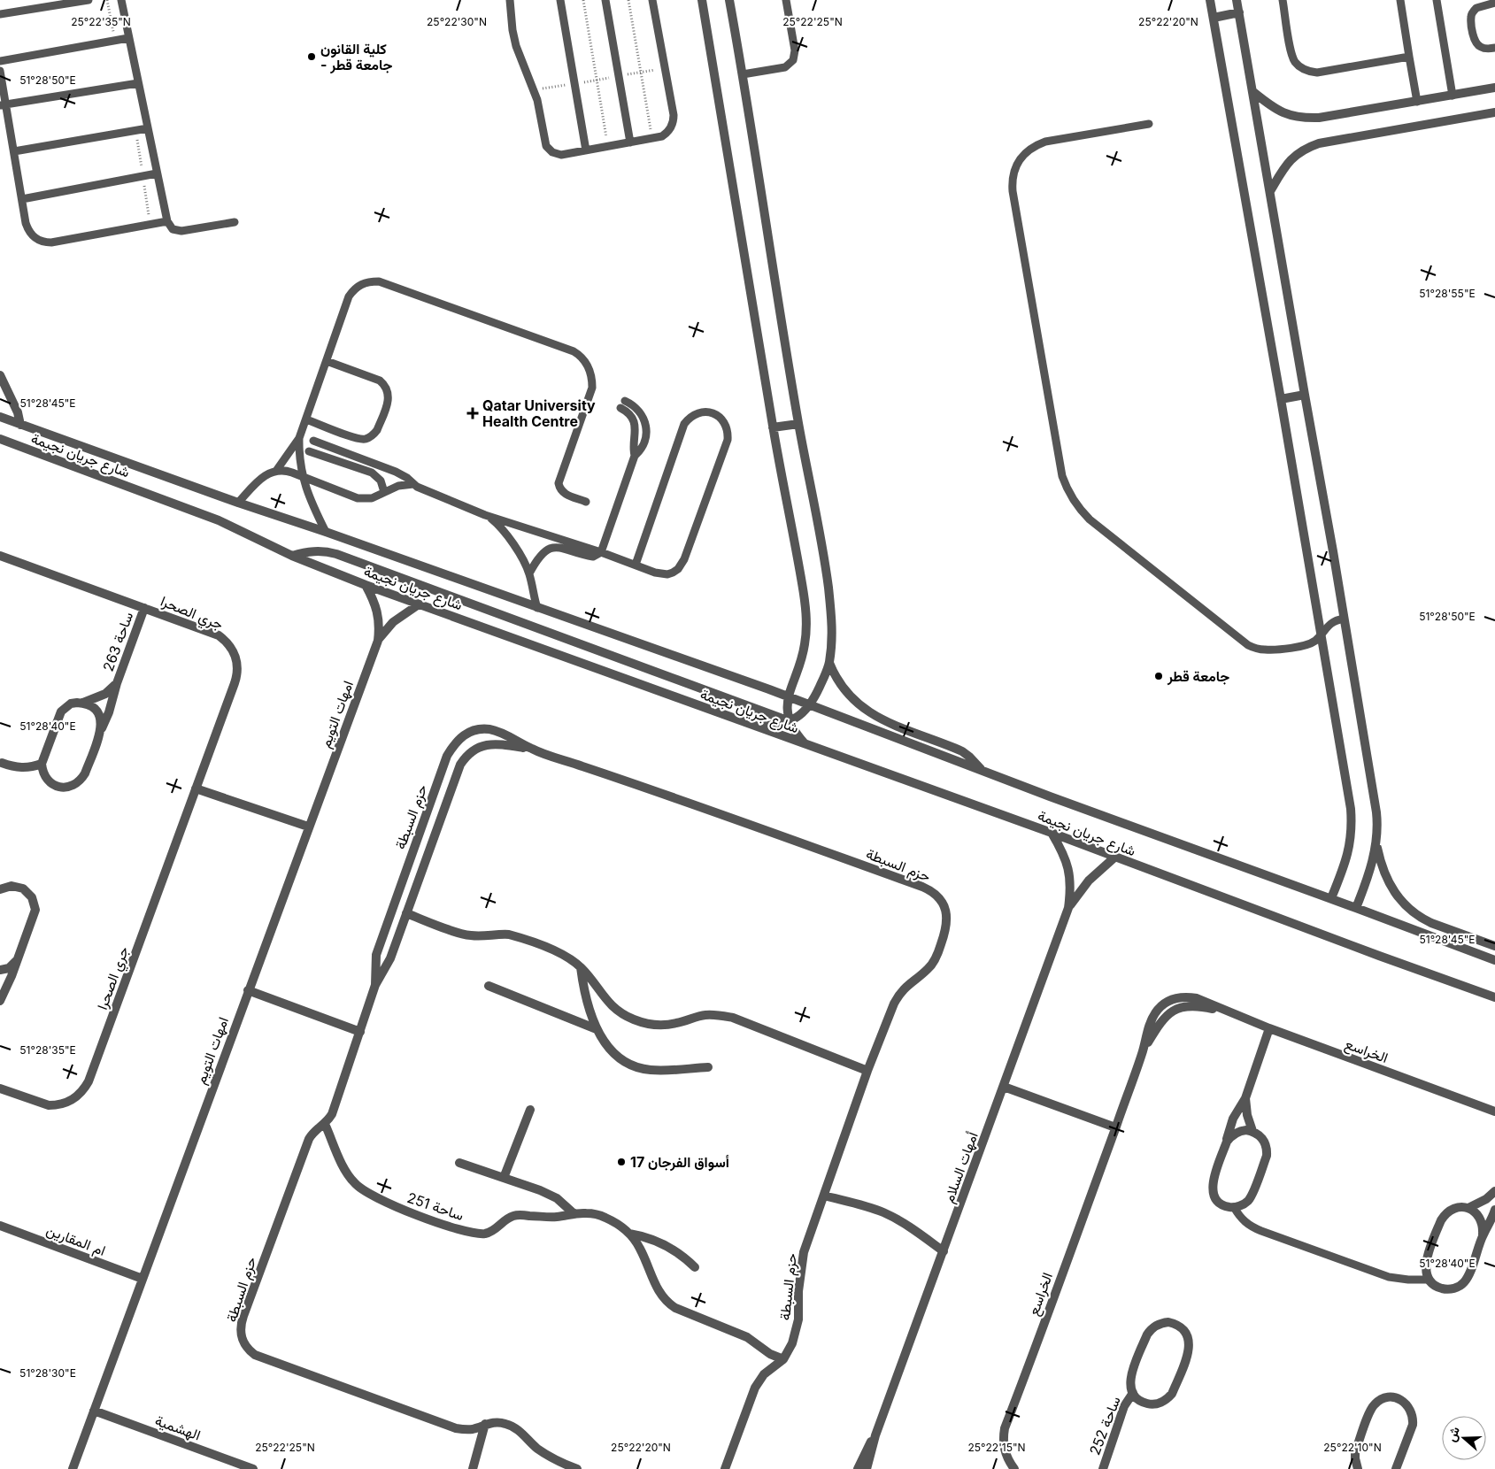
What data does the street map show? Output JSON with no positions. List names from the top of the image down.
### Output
{
  "streets": {
    "street": [
      "شارع جريان نجيمة",
      "جري الصحرا",
      "ساحة 263",
      "امهات التويم",
      "حزم السبطة",
      "الخراسع",
      "أمهات السلام",
      "ساحة 251",
      "ام المقارين",
      "ساحة 252",
      "الهشمية"
    ]
  },
  "crossings": [
    ["شارع جريان نجيمة", "امهات التويم"],
    ["شارع جريان نجيمة", "أمهات السلام"],
    ["جري الصحرا", "ساحة 263"],
    ["امهات التويم", "ام المقارين"],
    ["امهات التويم", "الهشمية"],
    ["حزم السبطة", "ساحة 251"]
  ],
  "places": {
    "other": ["كلية القانون - جامعة قطر", "جامعة قطر", "أسواق الفرجان 17"],
    "health": ["Qatar University Health Centre"]
  },
  "north": "left",
  "coordinates": [
    "25°22'35\"N",
    "25°22'30\"N",
    "25°22'25\"N",
    "25°22'20\"N",
    "51°28'50\"E",
    "51°28'55\"E",
    "51°28'45\"E",
    "51°28'40\"E",
    "51°28'35\"E",
    "51°28'30\"E",
    "25°22'15\"N",
    "25°22'10\"N"
  ]
}
